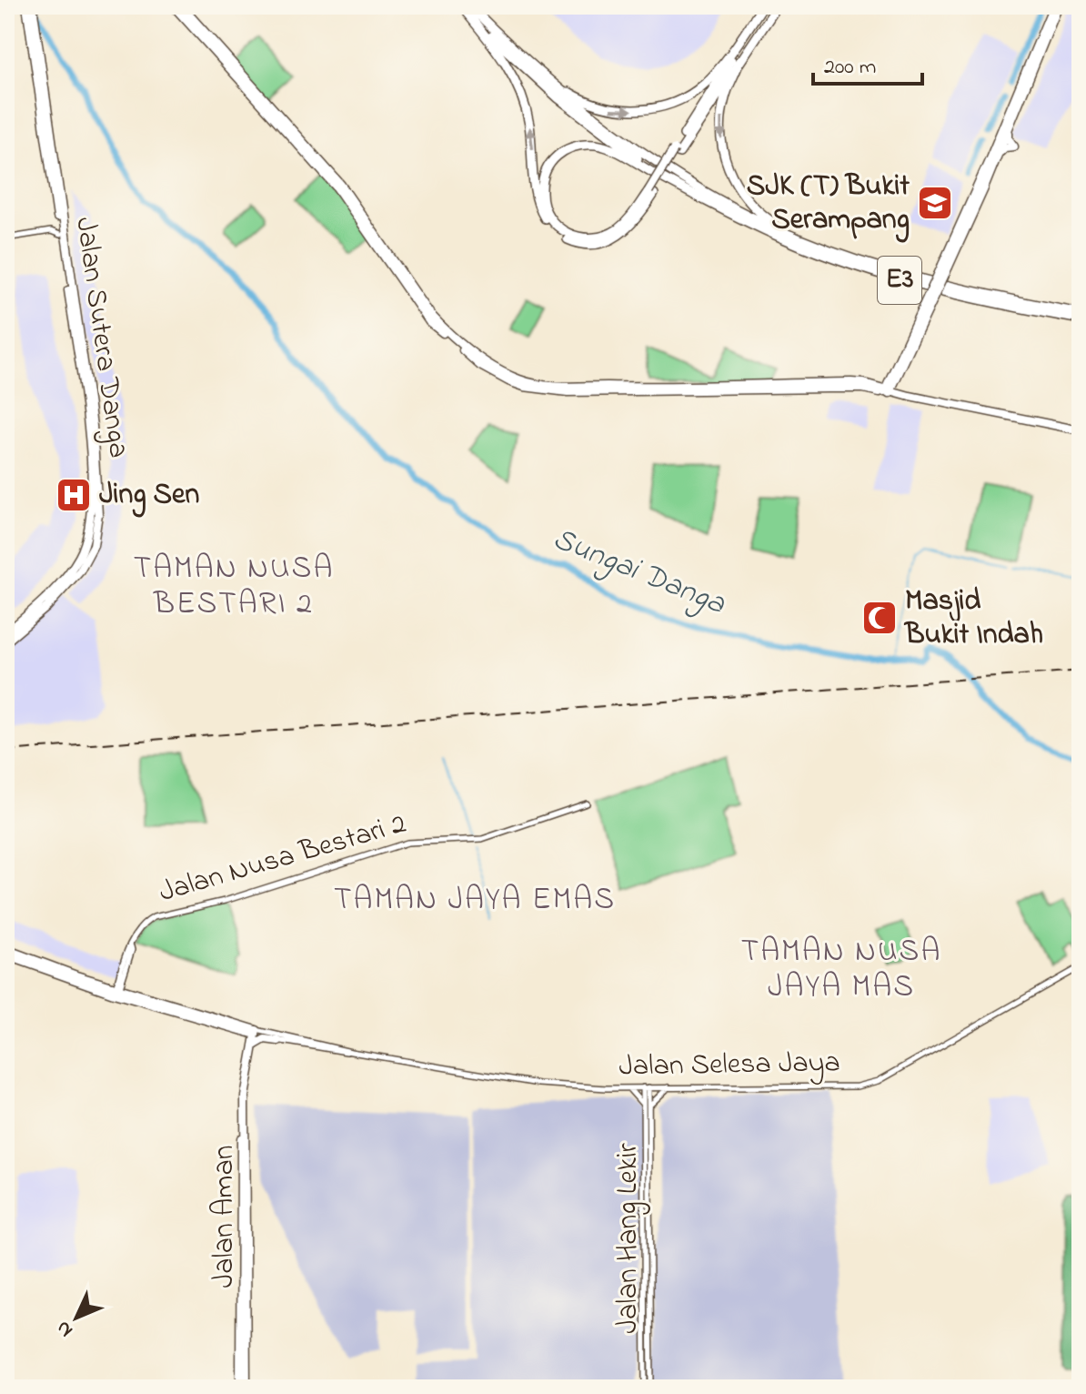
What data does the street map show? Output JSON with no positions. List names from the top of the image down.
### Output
{
  "streets": {
    "highway": ["E3"],
    "main road": ["Jalan Sutera Danga", "Jalan Selesa Jaya", "Jalan Aman"],
    "street": ["Jalan Nusa Bestari 2", "Jalan Hang Lekir"]
  },
  "crossings": [
    ["Jalan Nusa Bestari 2", "Jalan Selesa Jaya"],
    ["Jalan Selesa Jaya", "Jalan Hang Lekir"]
  ],
  "districts": ["TAMAN NUSA BESTARI 2", "TAMAN JAYA EMAS", "TAMAN NUSA JAYA MAS"],
  "water": ["Sungai Danga"],
  "places": {
    "school or university": ["SJK (T) Bukit Serampang"],
    "hospital": ["Jing Sen"],
    "mosque": ["Masjid Bukit Indah"]
  },
  "scale_bar": "200 m",
  "north": "bottom left"
}
